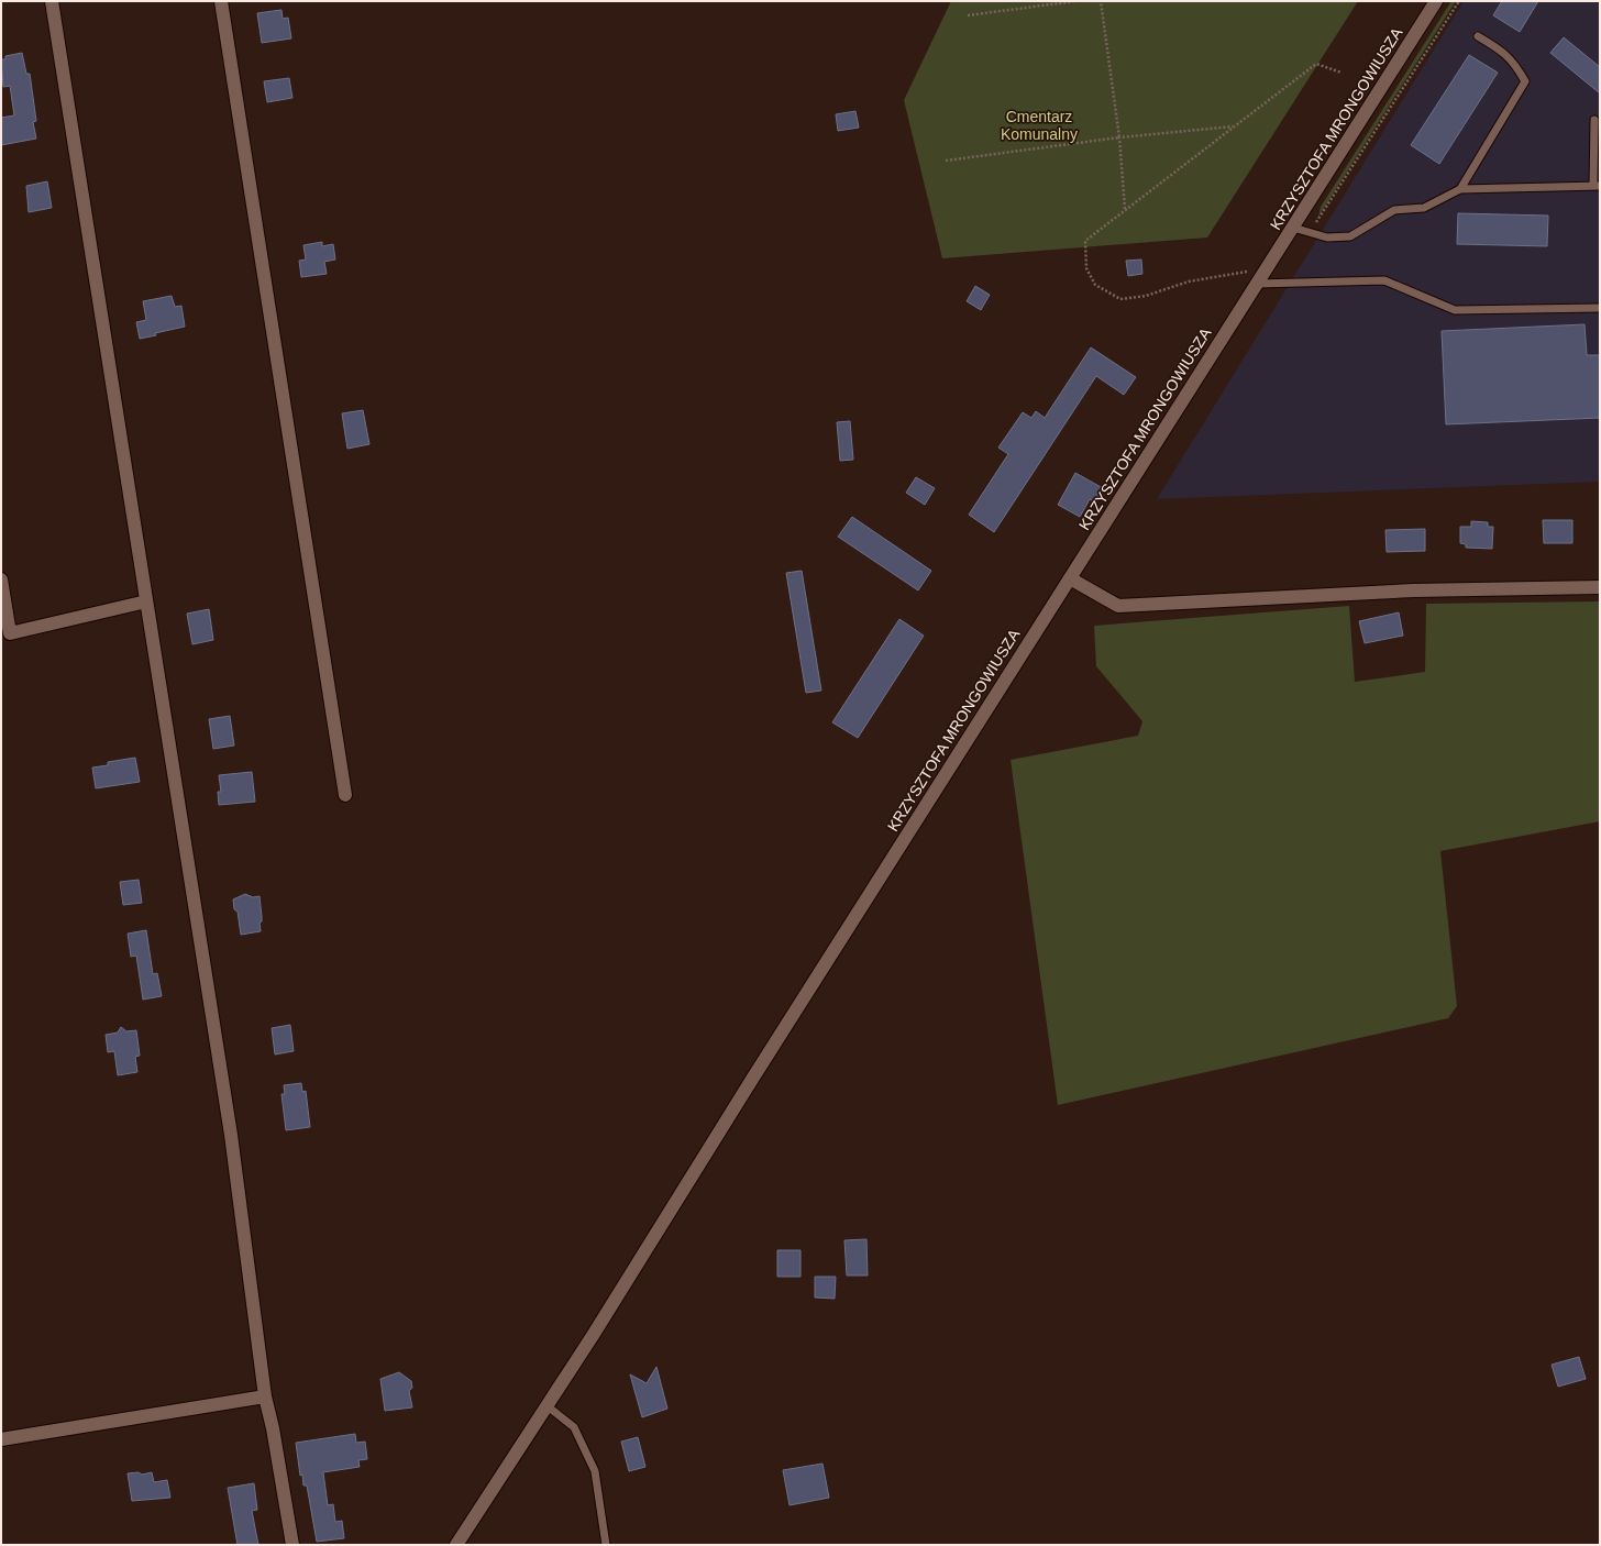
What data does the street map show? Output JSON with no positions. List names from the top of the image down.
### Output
{
  "streets": {
    "street": ["KRZYSZTOFA MRONGOWIUSZA"]
  },
  "parks": ["Cmentarz Komunalny"]
}
